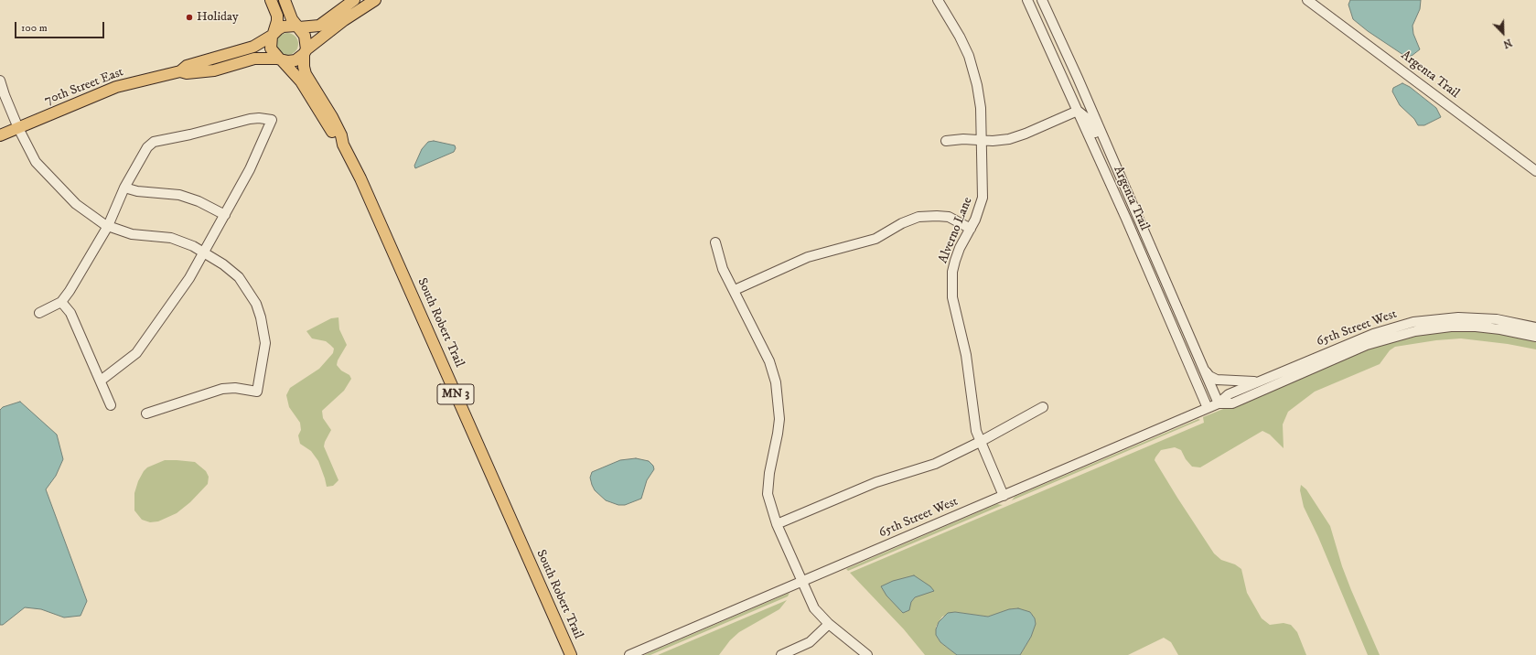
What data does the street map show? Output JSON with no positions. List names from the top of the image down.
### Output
{
  "streets": {
    "main road": ["70th Street East", "South Robert Trail", "MN 3"],
    "street": ["Argenta Trail", "Alverno Lane", "65th Street West"]
  },
  "crossings": [
    ["Argenta Trail", "65th Street West"],
    ["70th Street East", "South Robert Trail"],
    ["Alverno Lane", "65th Street West"]
  ],
  "places": ["Holiday"],
  "scale_bar": "100 m",
  "north": "bottom right"
}
